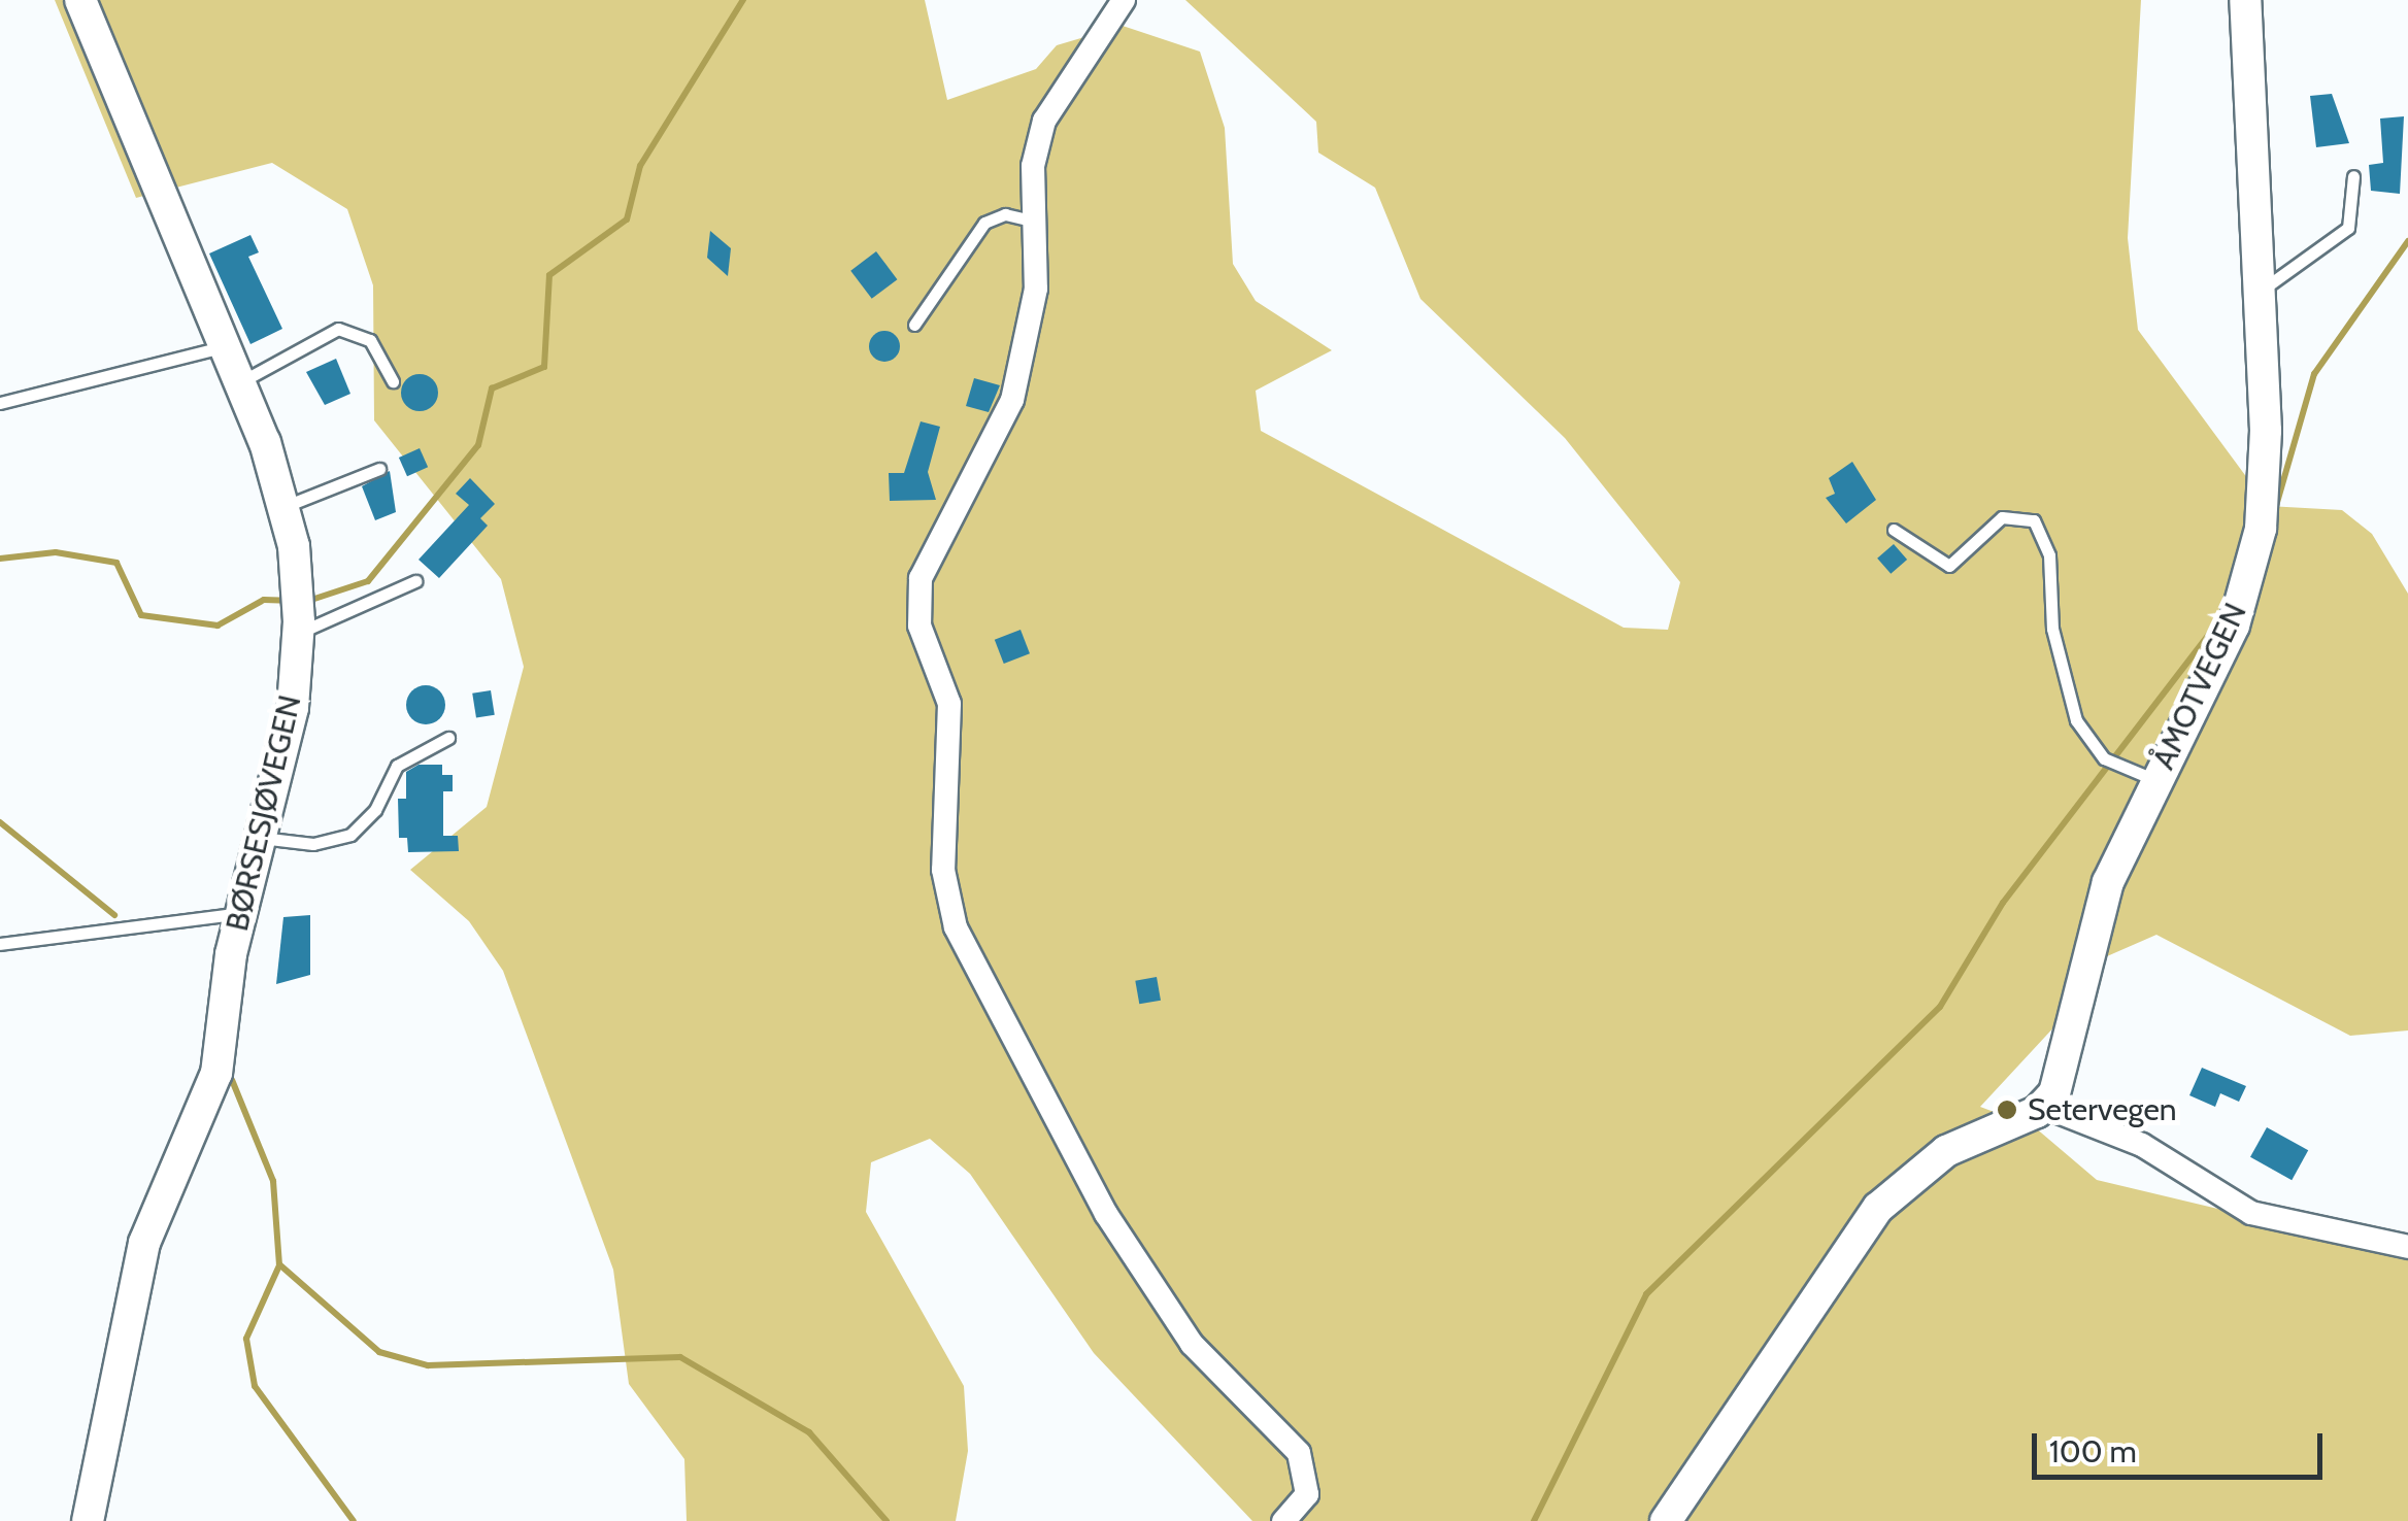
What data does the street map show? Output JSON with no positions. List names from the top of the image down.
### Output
{
  "streets": {
    "main road": ["ÅMOTVEGEN", "BØRSESJØVEGEN"]
  },
  "places": ["Setervegen"],
  "scale_bar": "100 m"
}
